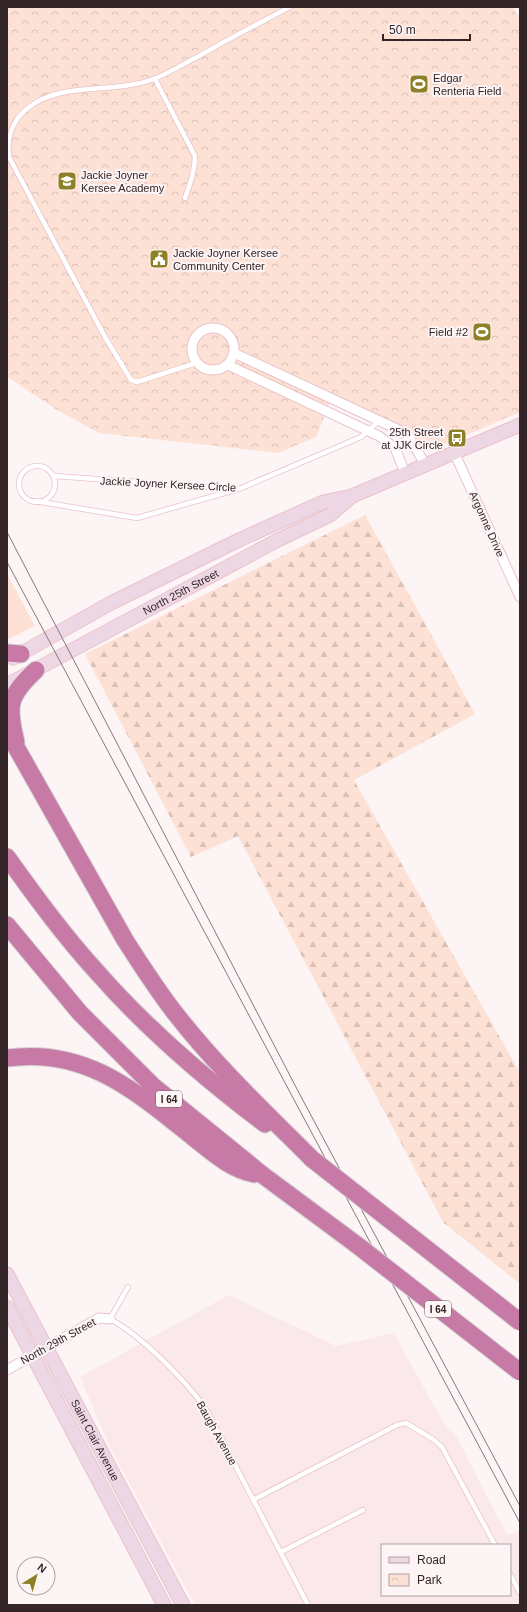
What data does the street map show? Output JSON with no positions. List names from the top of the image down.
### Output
{
  "streets": {
    "highway": ["I 64"],
    "main road": ["North 25th Street", "Saint Clair Avenue"],
    "street": ["Argonne Drive", "North 29th Street"],
    "lane": ["Jackie Joyner Kersee Circle", "Baugh Avenue"]
  },
  "crossings": [
    ["Argonne Drive", "North 25th Street"],
    ["North 29th Street", "Baugh Avenue"],
    ["North 29th Street", "Saint Clair Avenue"]
  ],
  "places": {
    "sports": ["Edgar Renteria Field", "Field #2"],
    "school or university": ["Jackie Joyner Kersee Academy"],
    "public building": ["Jackie Joyner Kersee Community Center"],
    "bus stop": ["25th Street at JJK Circle"]
  },
  "legend": ["Road", "Park"],
  "scale_bar": "50 m",
  "north": "top right"
}
